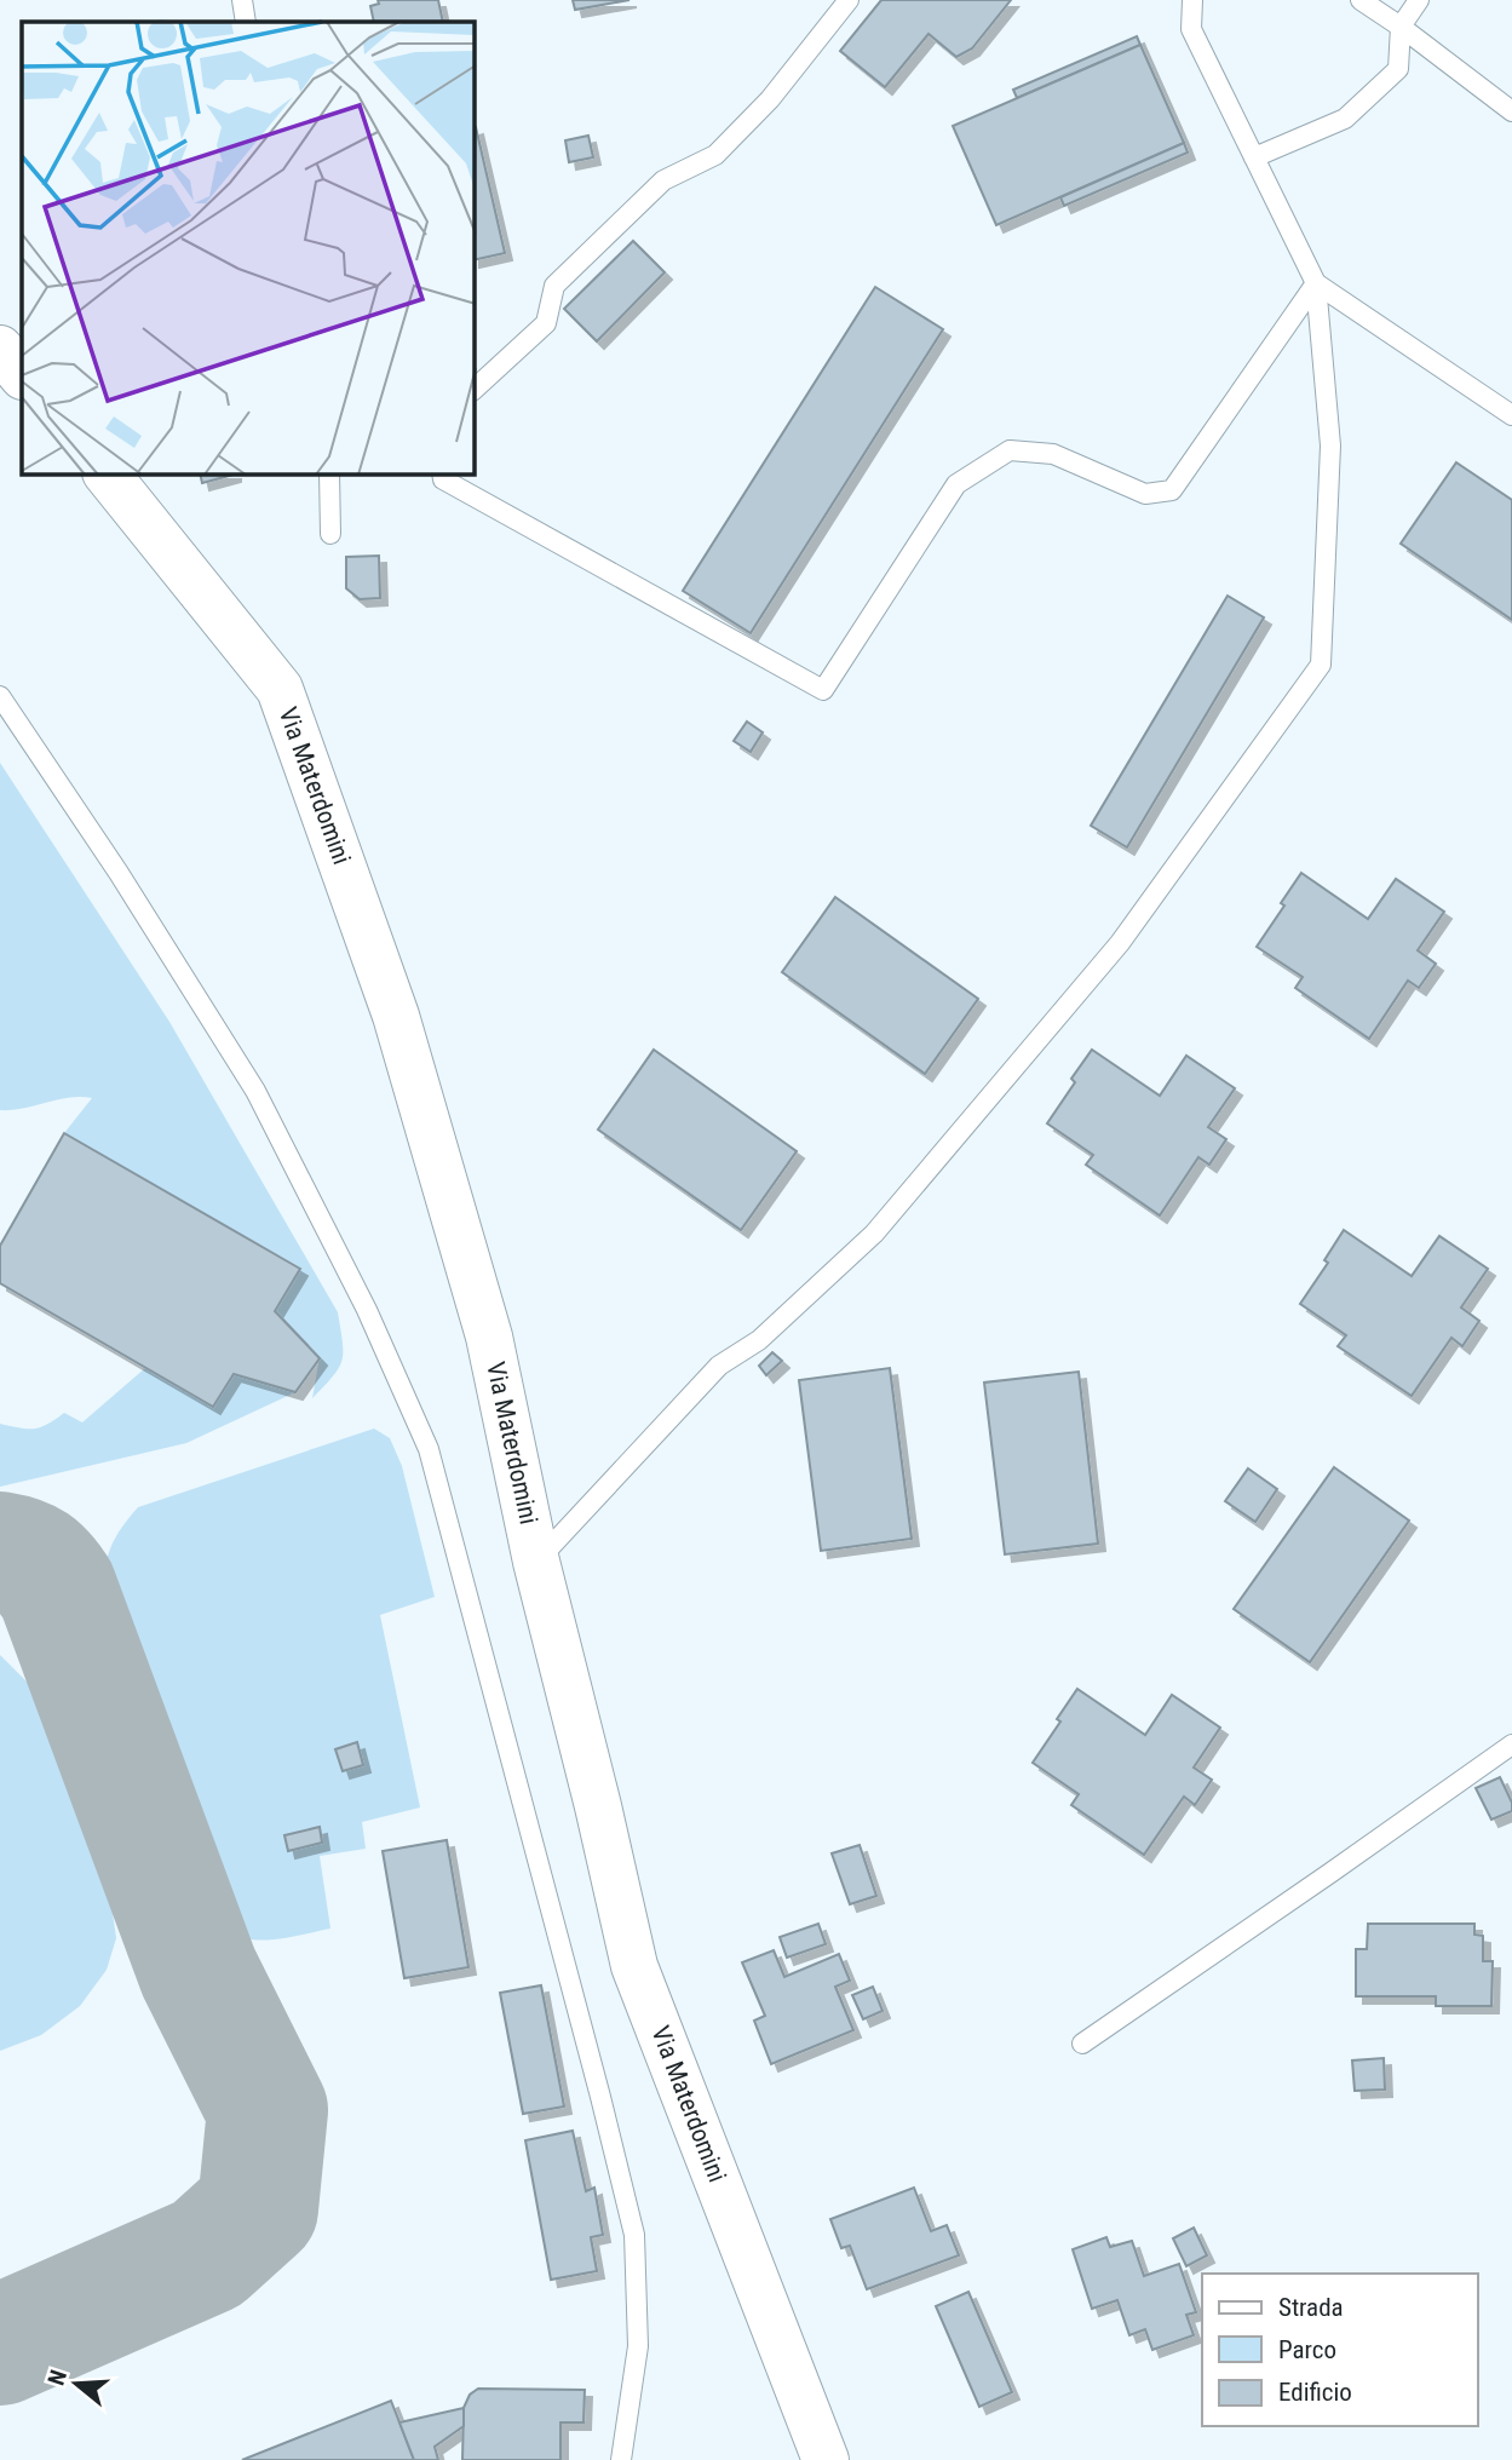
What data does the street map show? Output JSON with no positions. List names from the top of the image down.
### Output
{
  "streets": {
    "street": ["Via Materdomini"]
  },
  "legend": ["Strada", "Parco", "Edificio"],
  "north": "left"
}
